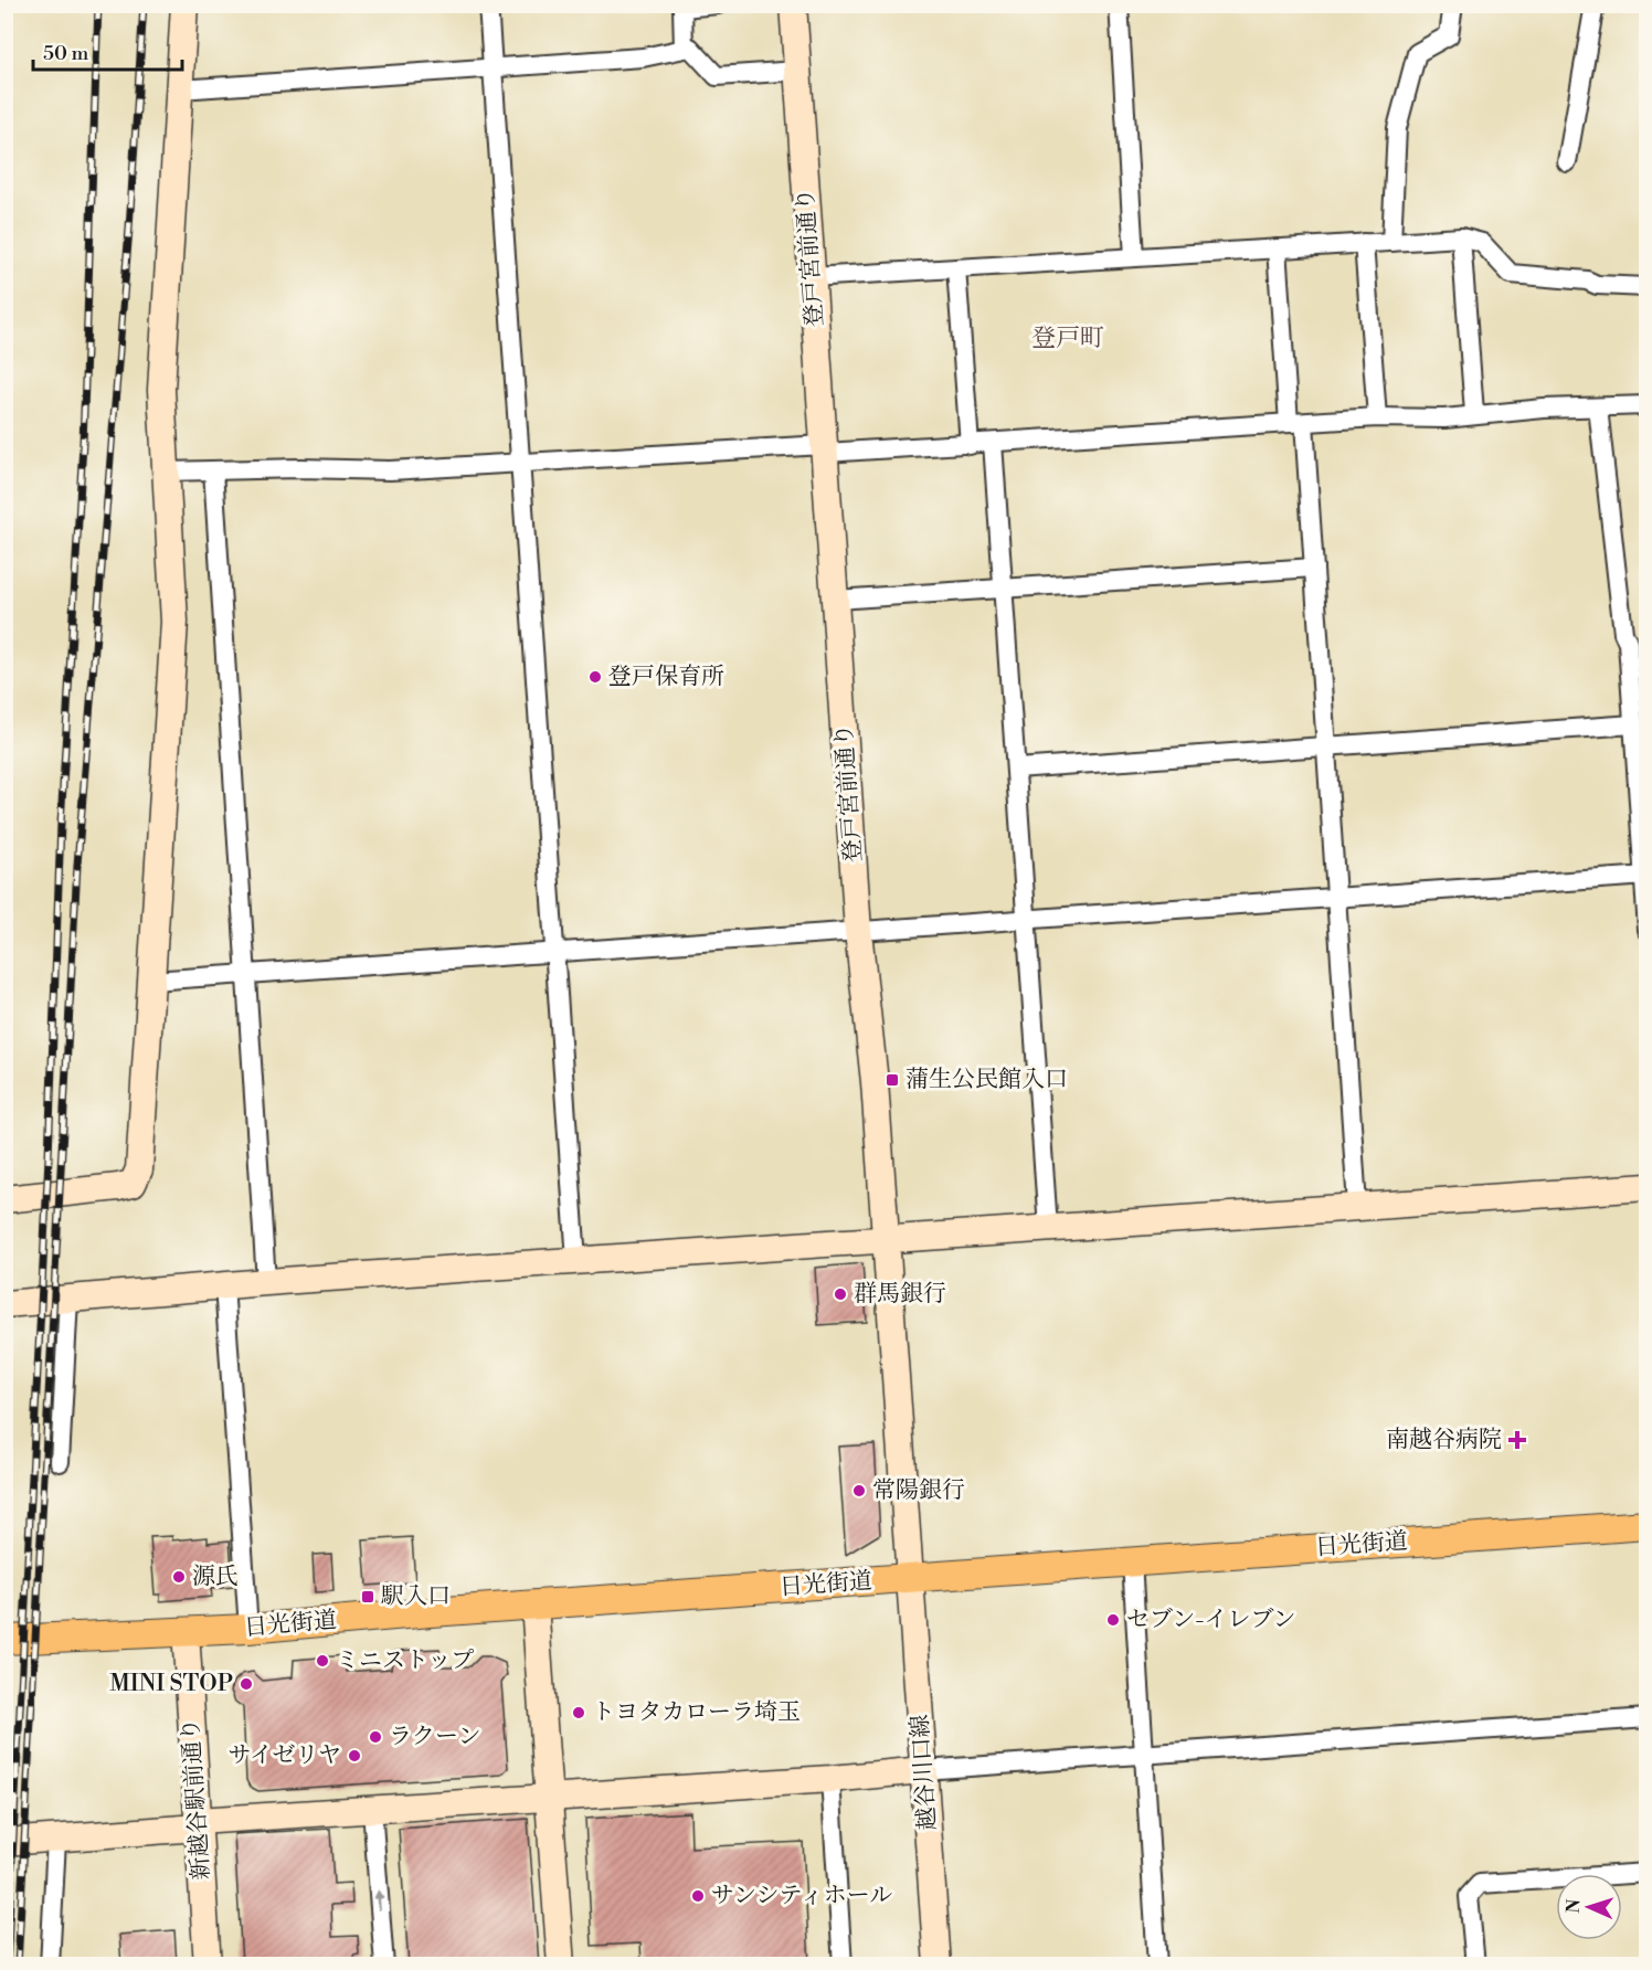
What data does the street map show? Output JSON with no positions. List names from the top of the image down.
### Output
{
  "streets": {
    "main road": ["日光街道"],
    "street": ["登戸宮前通り", "越谷川口線", "新越谷駅前通り"]
  },
  "crossings": [
    ["登戸宮前通り", "日光街道"],
    ["登戸宮前通り", "越谷川口線"],
    ["日光街道", "越谷川口線"],
    ["日光街道", "新越谷駅前通り"]
  ],
  "districts": ["登戸町"],
  "places": {
    "other": [
      "登戸保育所",
      "群馬銀行",
      "常陽銀行",
      "源氏",
      "セブン-イレブン",
      "ミニストップ",
      "MINI STOP",
      "トヨタカローラ埼玉",
      "ラクーン",
      "サイゼリヤ",
      "サンシティホール"
    ],
    "transit": ["蒲生公民館入口", "駅入口"],
    "health": ["南越谷病院"]
  },
  "scale_bar": "50 m",
  "north": "left"
}
